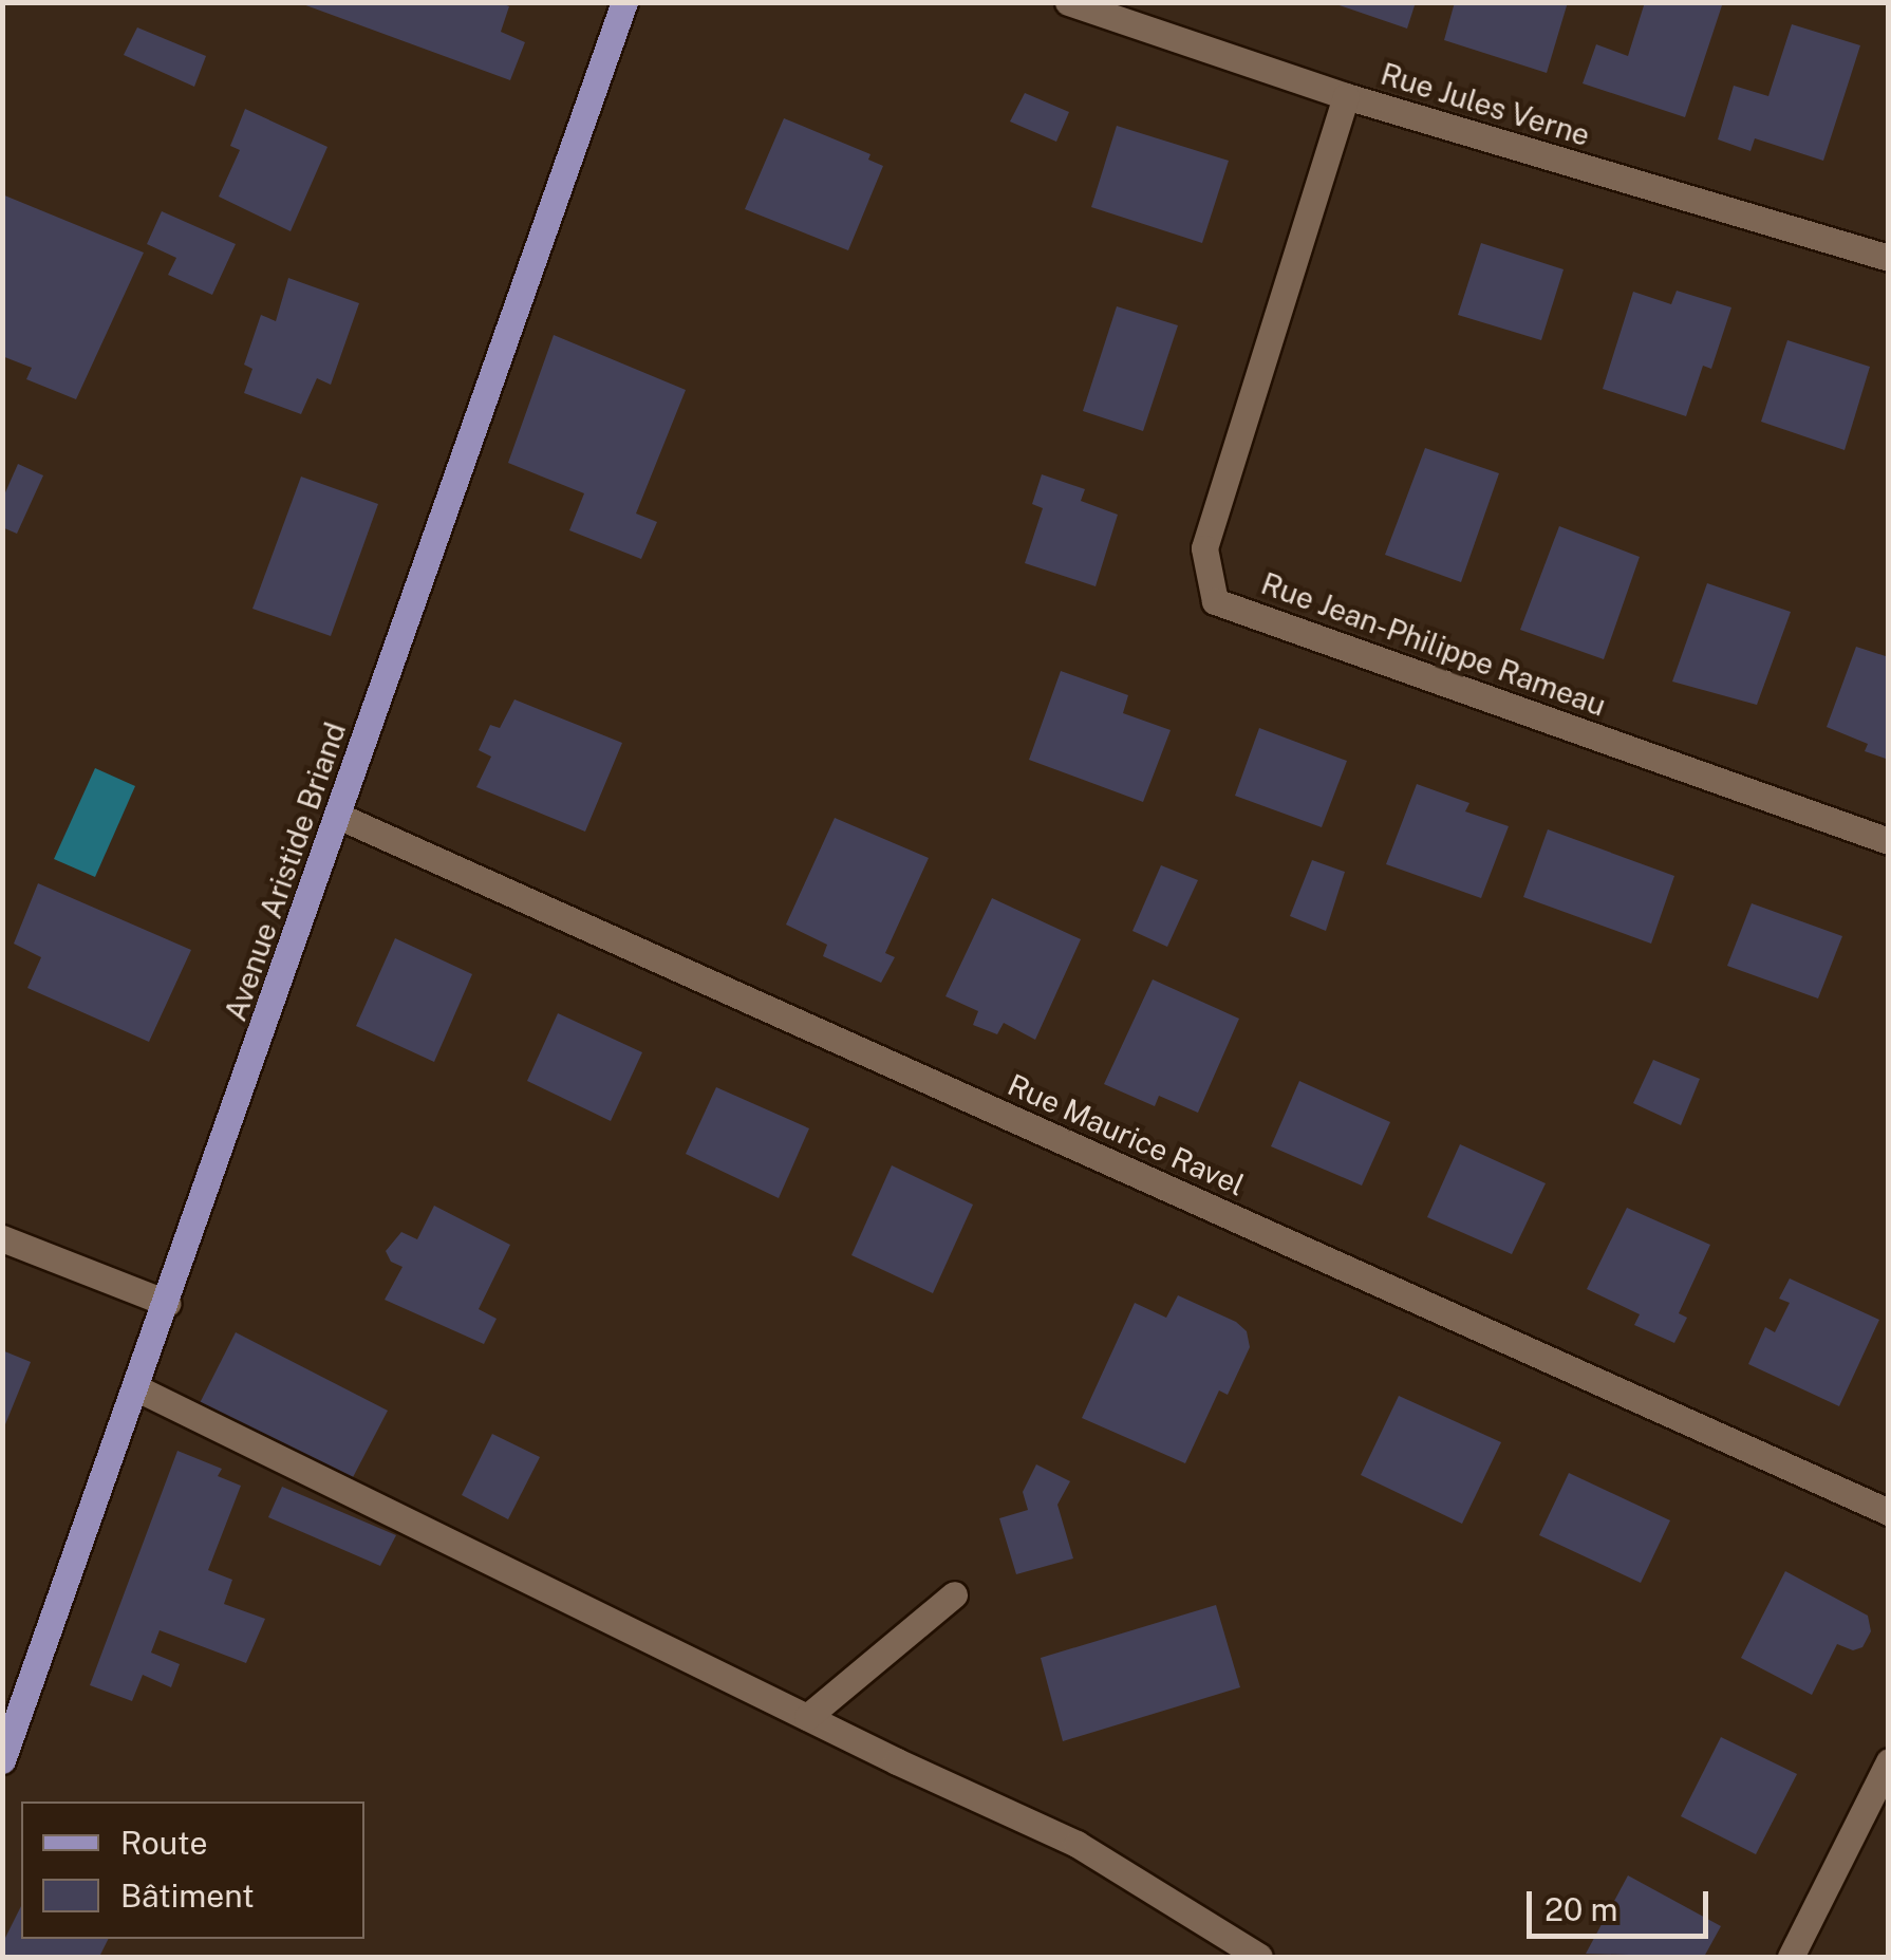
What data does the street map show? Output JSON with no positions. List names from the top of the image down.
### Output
{
  "streets": {
    "main road": ["Avenue Aristide Briand"],
    "street": ["Rue Jules Verne", "Rue Jean-Philippe Rameau", "Rue Maurice Ravel"]
  },
  "crossings": [
    ["Rue Jules Verne", "Rue Jean-Philippe Rameau"],
    ["Avenue Aristide Briand", "Rue Maurice Ravel"]
  ],
  "legend": ["Route", "Bâtiment"],
  "scale_bar": "20 m"
}
